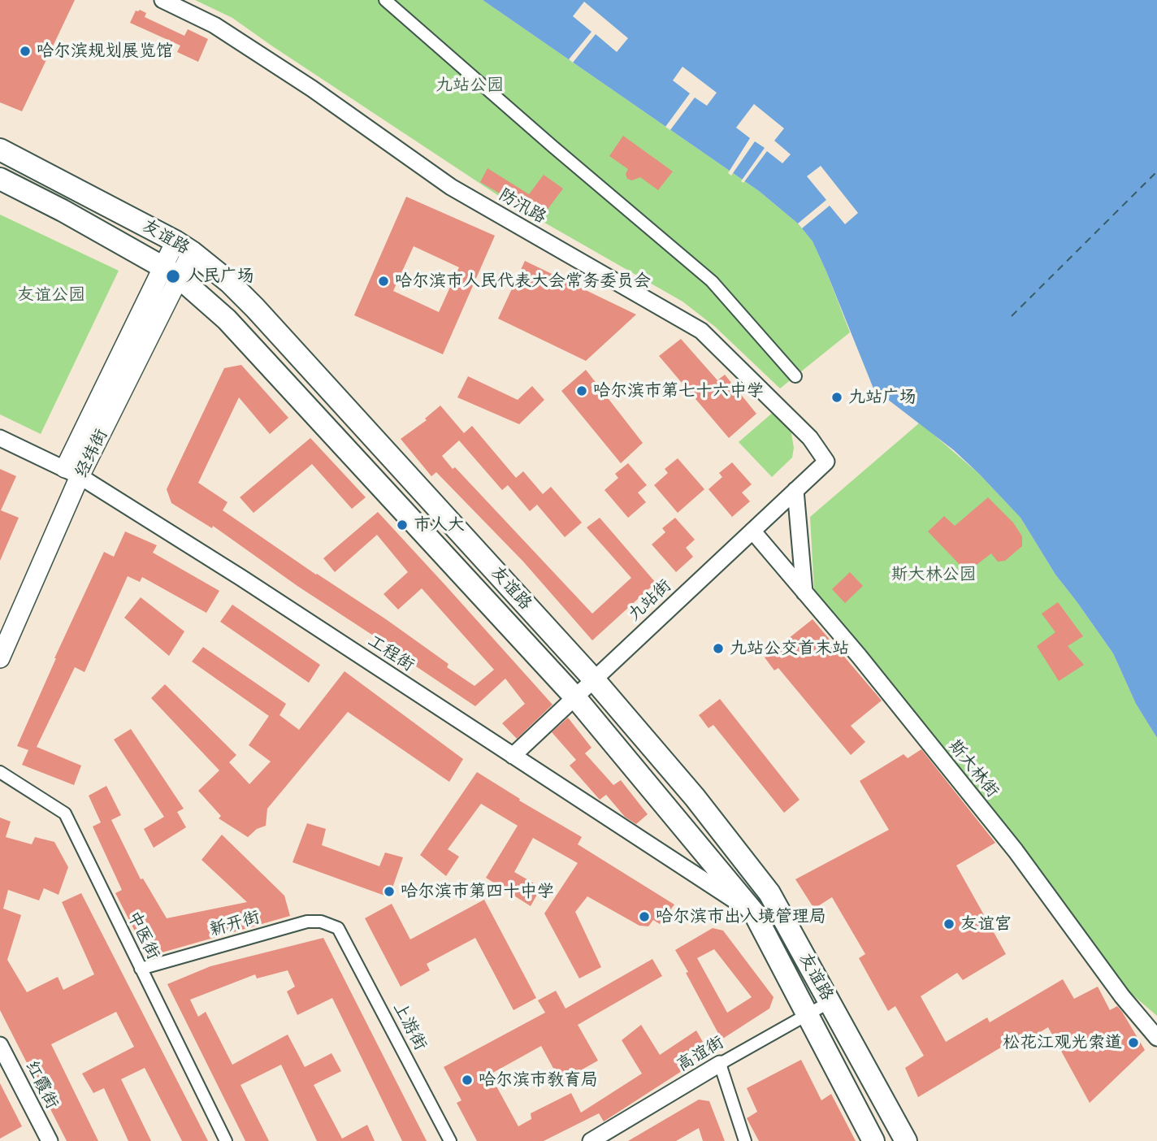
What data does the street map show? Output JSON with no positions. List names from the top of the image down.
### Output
{
  "streets": {
    "highway": ["友谊路"],
    "main road": ["经纬街"],
    "street": [
      "防汛路",
      "九站街",
      "工程街",
      "斯大林街",
      "新开街",
      "中医街",
      "上游街",
      "高谊街",
      "红霞街"
    ]
  },
  "crossings": [
    ["防汛路", "九站街"],
    ["友谊路", "经纬街"],
    ["友谊路", "九站街"],
    ["友谊路", "工程街"],
    ["友谊路", "高谊街"],
    ["经纬街", "工程街"],
    ["九站街", "工程街"],
    ["九站街", "斯大林街"],
    ["新开街", "中医街"],
    ["新开街", "上游街"]
  ],
  "parks": ["九站公园", "友谊公园", "斯大林公园"],
  "places": [
    "哈尔滨规划展览馆",
    "人民广场",
    "哈尔滨市人民代表大会常务委员会",
    "哈尔滨市第七十六中学",
    "九站广场",
    "市人大",
    "九站公交首末站",
    "哈尔滨市第四十中学",
    "哈尔滨市出入境管理局",
    "友谊宫",
    "松花江观光索道",
    "哈尔滨市教育局"
  ]
}
